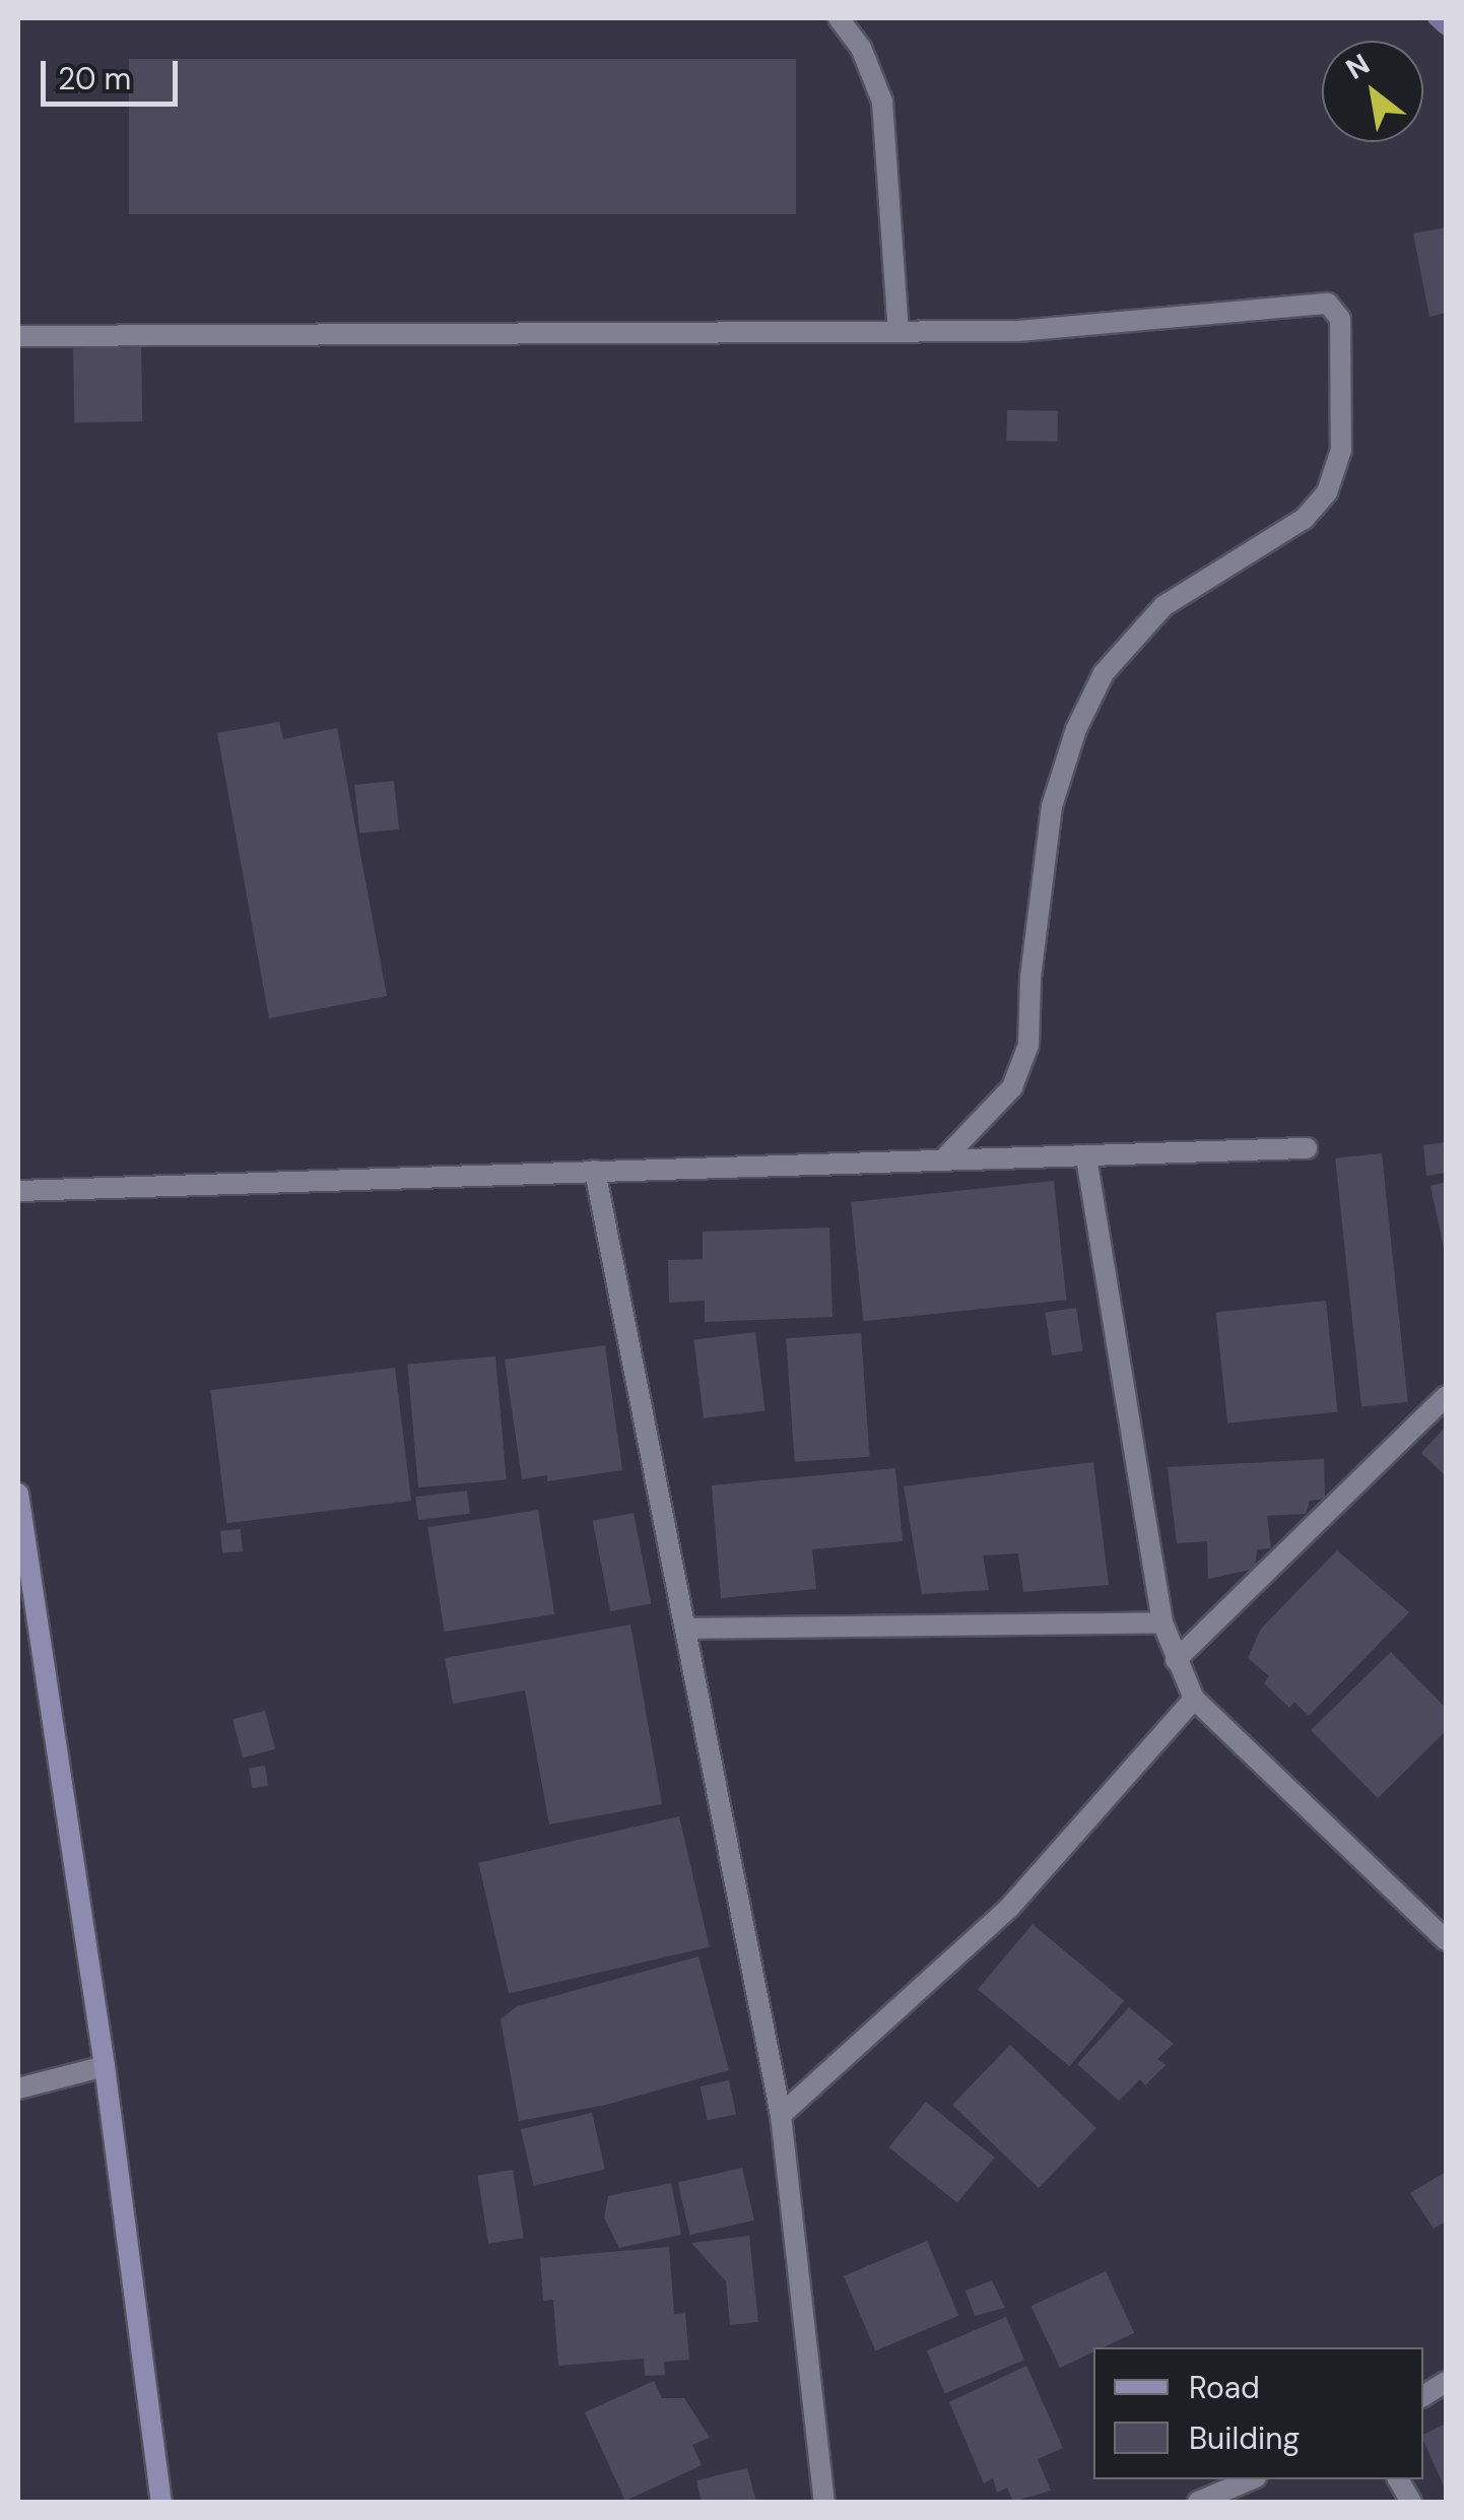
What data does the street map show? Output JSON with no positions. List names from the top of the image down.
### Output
{
  "legend": ["Road", "Building"],
  "scale_bar": "20 m",
  "north": "top left"
}
